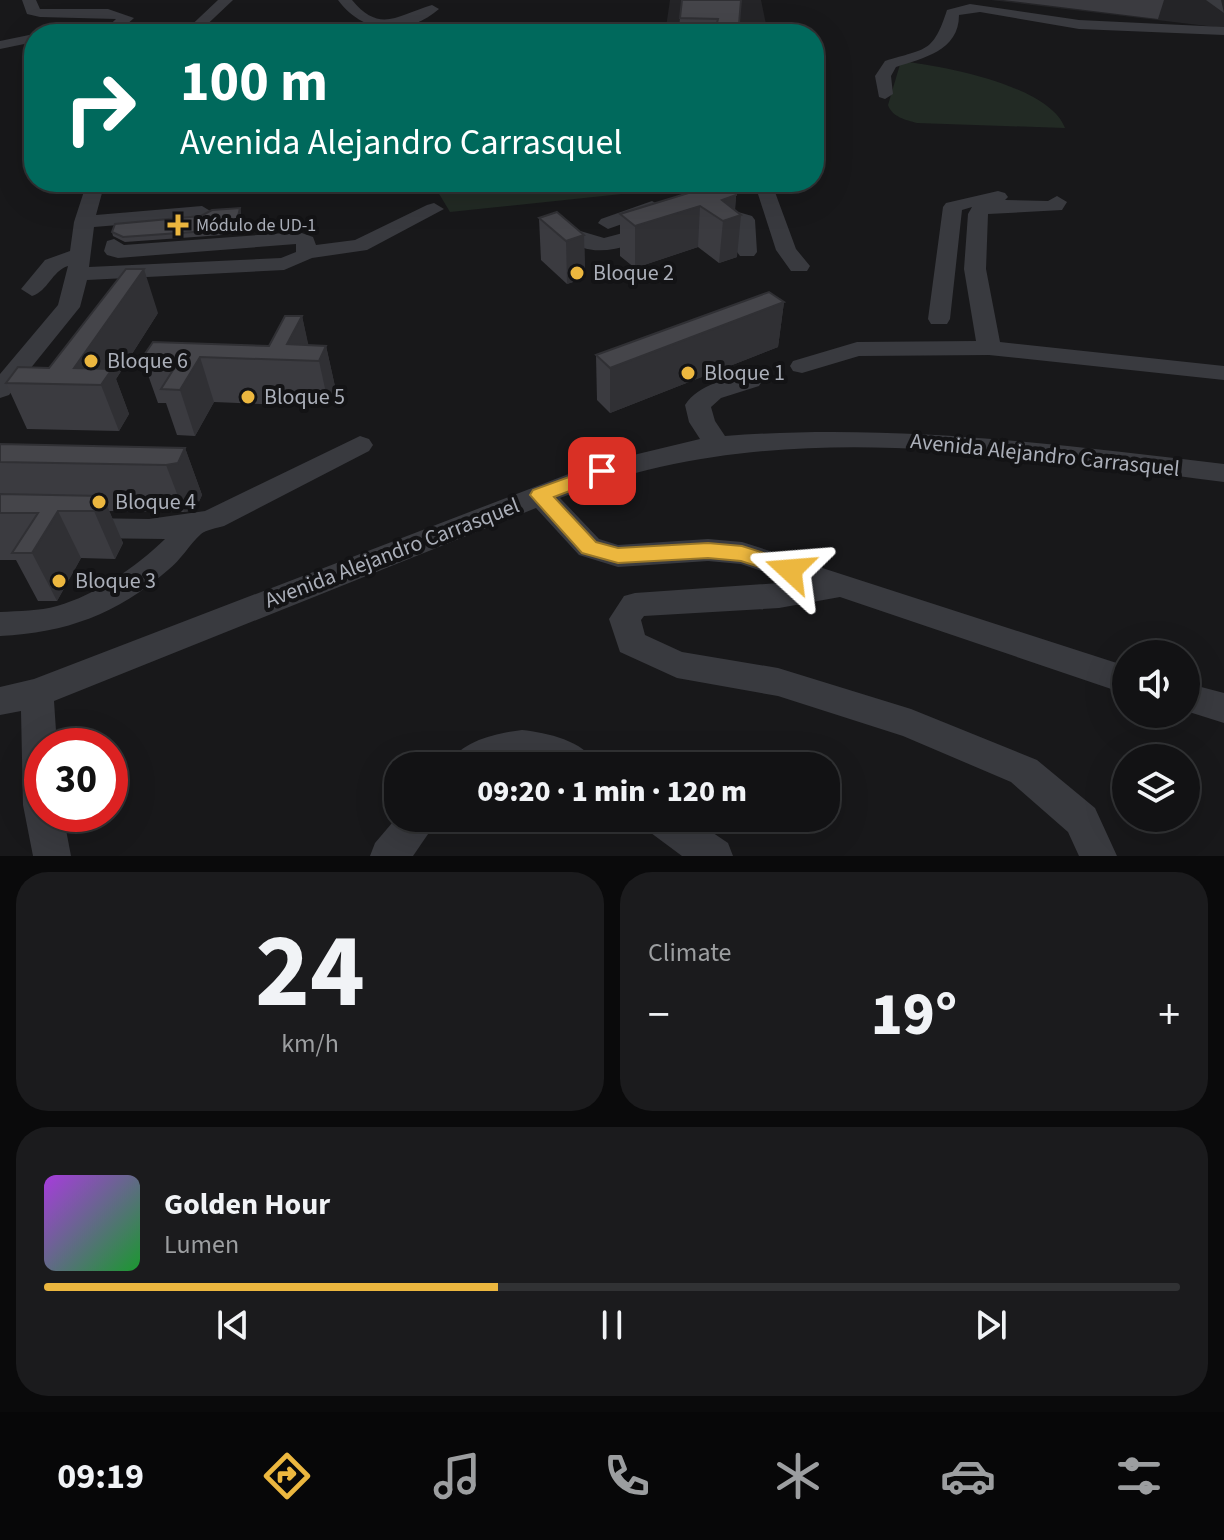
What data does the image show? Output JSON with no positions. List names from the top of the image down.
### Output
{
  "streets": {
    "street": ["Avenida Alejandro Carrasquel"]
  },
  "places": {
    "health": ["Módulo de UD-1"],
    "other": [
      "Bloque 2",
      "Bloque 6",
      "Bloque 1",
      "Bloque 5",
      "Bloque 4",
      "Bloque 3"
    ]
  },
  "page": {
    "turn": ["100 m", "Avenida Alejandro Carrasquel"],
    "limit": "30",
    "trip": "09:20 · 1 min · 120 m",
    "tile": [
      ["24", "km/h"],
      "Climate"
    ],
    "heat": ["−", "19°", "+"],
    "song": ["Golden Hour", "Lumen"],
    "tabs": "09:19"
  }
}
